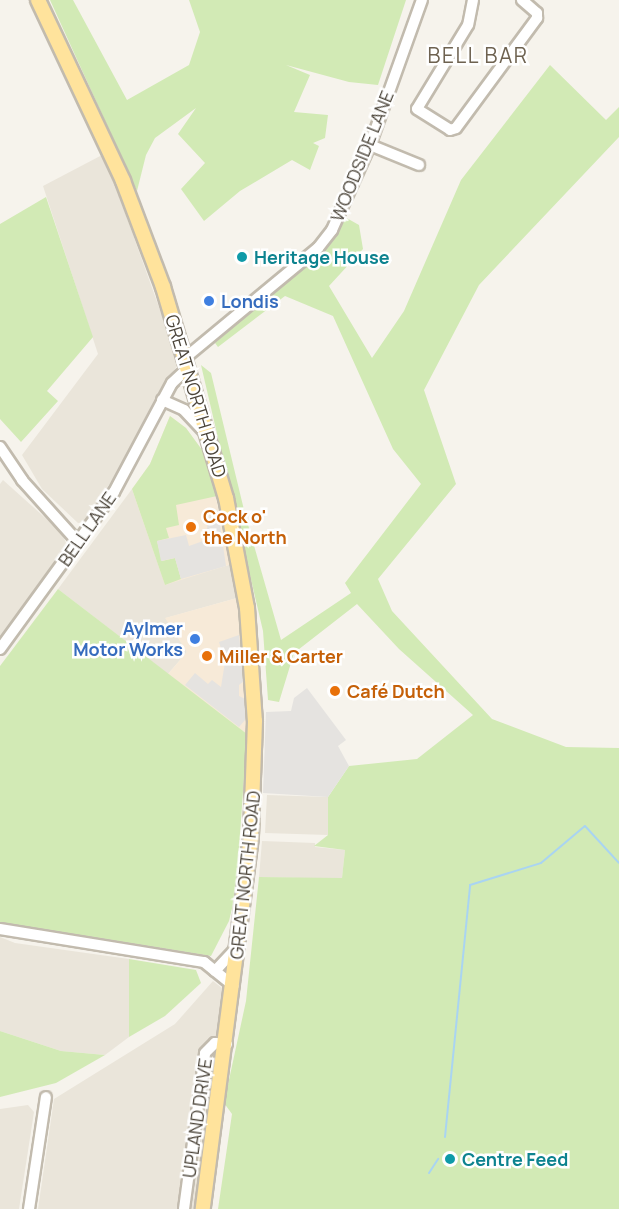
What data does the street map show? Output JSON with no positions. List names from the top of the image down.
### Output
{
  "streets": {
    "main road": ["GREAT NORTH ROAD"],
    "street": ["WOODSIDE LANE", "BELL LANE", "UPLAND DRIVE"]
  },
  "crossings": [
    ["WOODSIDE LANE", "GREAT NORTH ROAD"],
    ["WOODSIDE LANE", "BELL LANE"],
    ["GREAT NORTH ROAD", "BELL LANE"],
    ["GREAT NORTH ROAD", "UPLAND DRIVE"]
  ],
  "districts": ["BELL BAR"],
  "places": [
    "Heritage House",
    "Londis",
    "Cock o' the North",
    "Aylmer Motor Works",
    "Miller & Carter",
    "Café Dutch",
    "Centre Feed"
  ]
}
